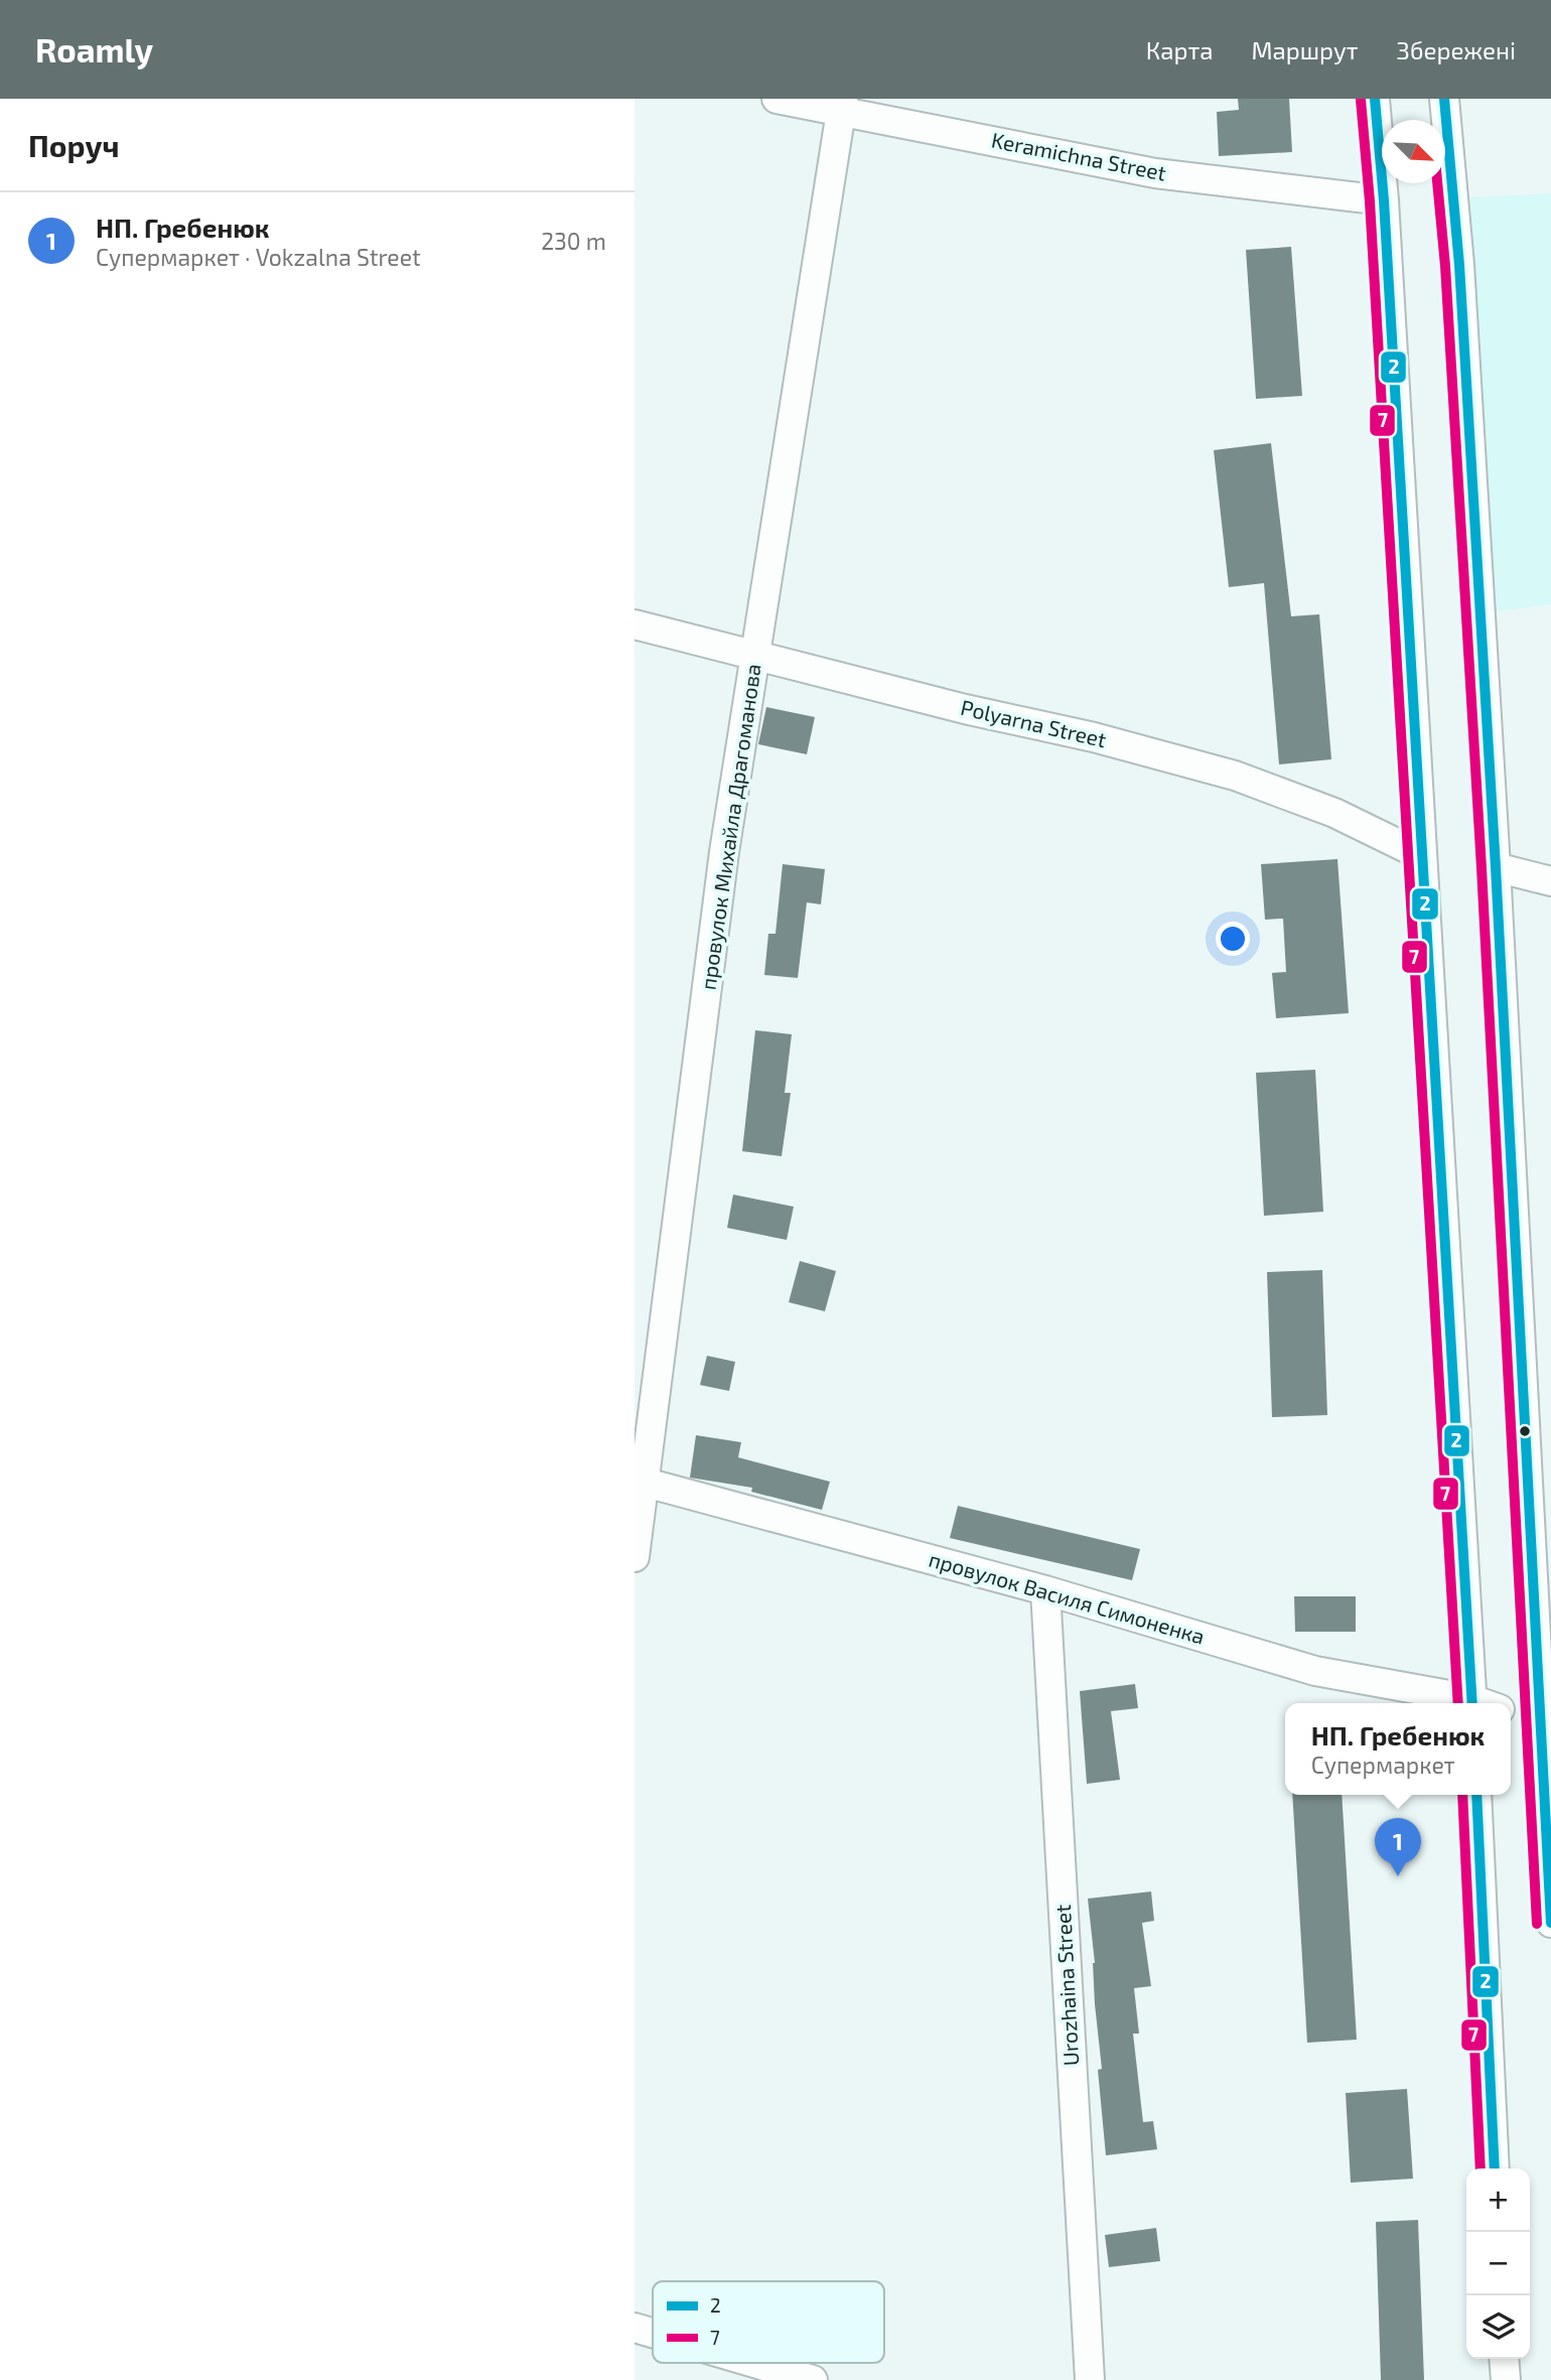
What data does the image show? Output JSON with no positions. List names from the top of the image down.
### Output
{
  "streets": {
    "street": [
      "Keramichna Street",
      "Polyarna Street",
      "провулок Михайла Драгоманова",
      "провулок Василя Симоненка",
      "Urozhaina Street"
    ]
  },
  "crossings": [
    ["Keramichna Street", "провулок Михайла Драгоманова"],
    ["Polyarna Street", "провулок Михайла Драгоманова"],
    ["провулок Михайла Драгоманова", "провулок Василя Симоненка"],
    ["провулок Василя Симоненка", "Urozhaina Street"]
  ],
  "lines": ["transit line 2", "transit line 7"],
  "legend": ["2", "7"],
  "north": "bottom right",
  "page": {
    "header": "Roamly",
    "nav": ["Карта", "Маршрут", "Збережені"],
    "heading": "Поруч",
    "list": [
      {
        "mark": "1",
        "name": "НП. Гребенюк",
        "note": "Супермаркет · Vokzalna Street",
        "value": "230 m"
      }
    ],
    "popup": ["НП. Гребенюк", "Супермаркет"],
    "pins": "1",
    "map_buttons": ["+", "−"]
  }
}
